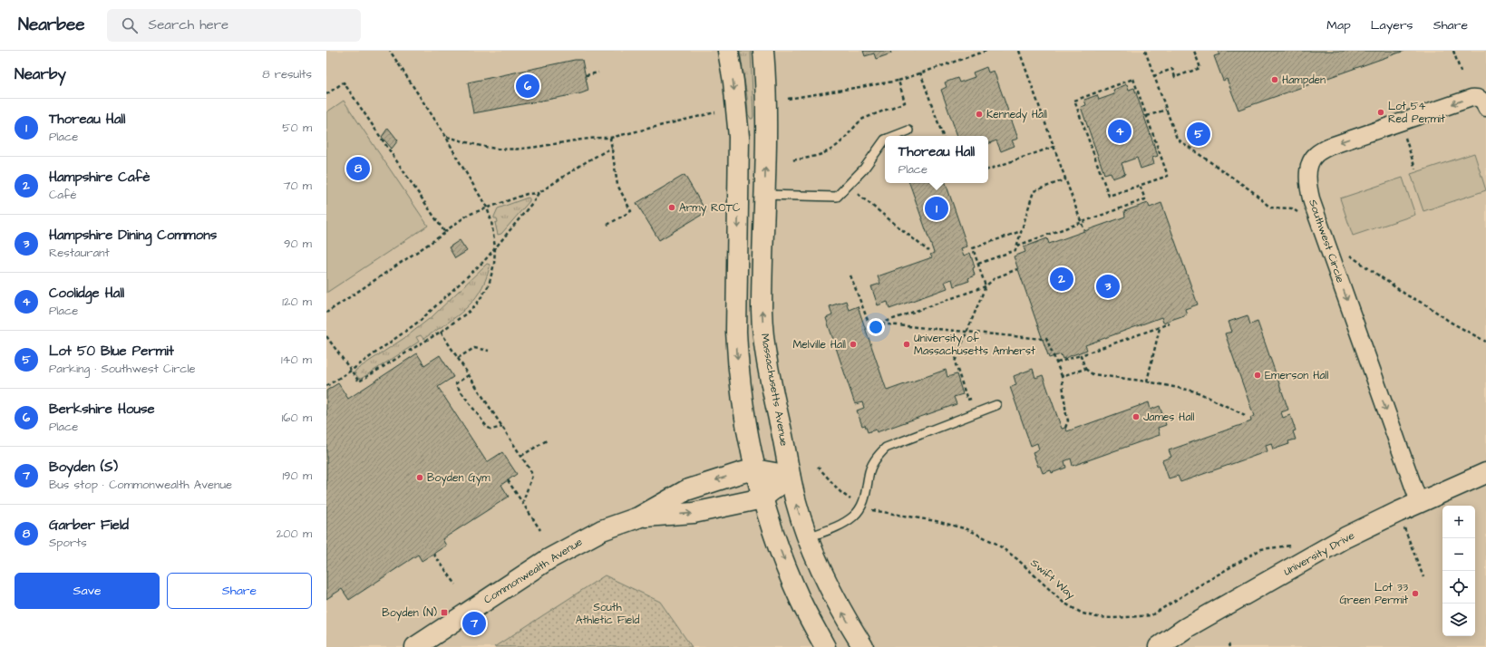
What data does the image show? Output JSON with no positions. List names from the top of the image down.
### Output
{
  "streets": {
    "main road": ["Massachusetts Avenue", "University Drive", "Commonwealth Avenue"],
    "street": ["Southwest Circle"],
    "path": ["Swift Way"]
  },
  "crossings": [
    ["Southwest Circle", "University Drive"],
    ["Massachusetts Avenue", "Commonwealth Avenue"]
  ],
  "parks": ["South Athletic Field"],
  "places": {
    "other": [
      "Hampden",
      "Lot 54 Red Permit",
      "Kennedy Hall",
      "Army ROTC",
      "Melville Hall",
      "University of Massachusetts Amherst",
      "Emerson Hall",
      "James Hall",
      "Boyden Gym",
      "Lot 33 Green Permit"
    ],
    "transit": ["Boyden (N)"]
  },
  "page": {
    "header": "Nearbee",
    "search": "Search here",
    "nav": ["Map", "Layers", "Share"],
    "heading": ["Nearby", "8 results"],
    "pins": [
      "6",
      "4",
      "5",
      "8",
      "1",
      "2",
      "3",
      "7"
    ],
    "list": [
      {
        "mark": "1",
        "name": "Thoreau Hall",
        "note": "Place",
        "value": "50 m"
      },
      {
        "mark": "2",
        "name": "Hampshire Cafè",
        "note": "Café",
        "value": "70 m"
      },
      {
        "mark": "3",
        "name": "Hampshire Dining Commons",
        "note": "Restaurant",
        "value": "90 m"
      },
      {
        "mark": "4",
        "name": "Coolidge Hall",
        "note": "Place",
        "value": "120 m"
      },
      {
        "mark": "5",
        "name": "Lot 50 Blue Permit",
        "note": "Parking · Southwest Circle",
        "value": "140 m"
      },
      {
        "mark": "6",
        "name": "Berkshire House",
        "note": "Place",
        "value": "160 m"
      },
      {
        "mark": "7",
        "name": "Boyden (S)",
        "note": "Bus stop · Commonwealth Avenue",
        "value": "190 m"
      },
      {
        "mark": "8",
        "name": "Garber Field",
        "note": "Sports",
        "value": "200 m"
      }
    ],
    "popup": ["Thoreau Hall", "Place"],
    "map_buttons": ["+", "−"],
    "buttons": ["Save", "Share"]
  }
}
